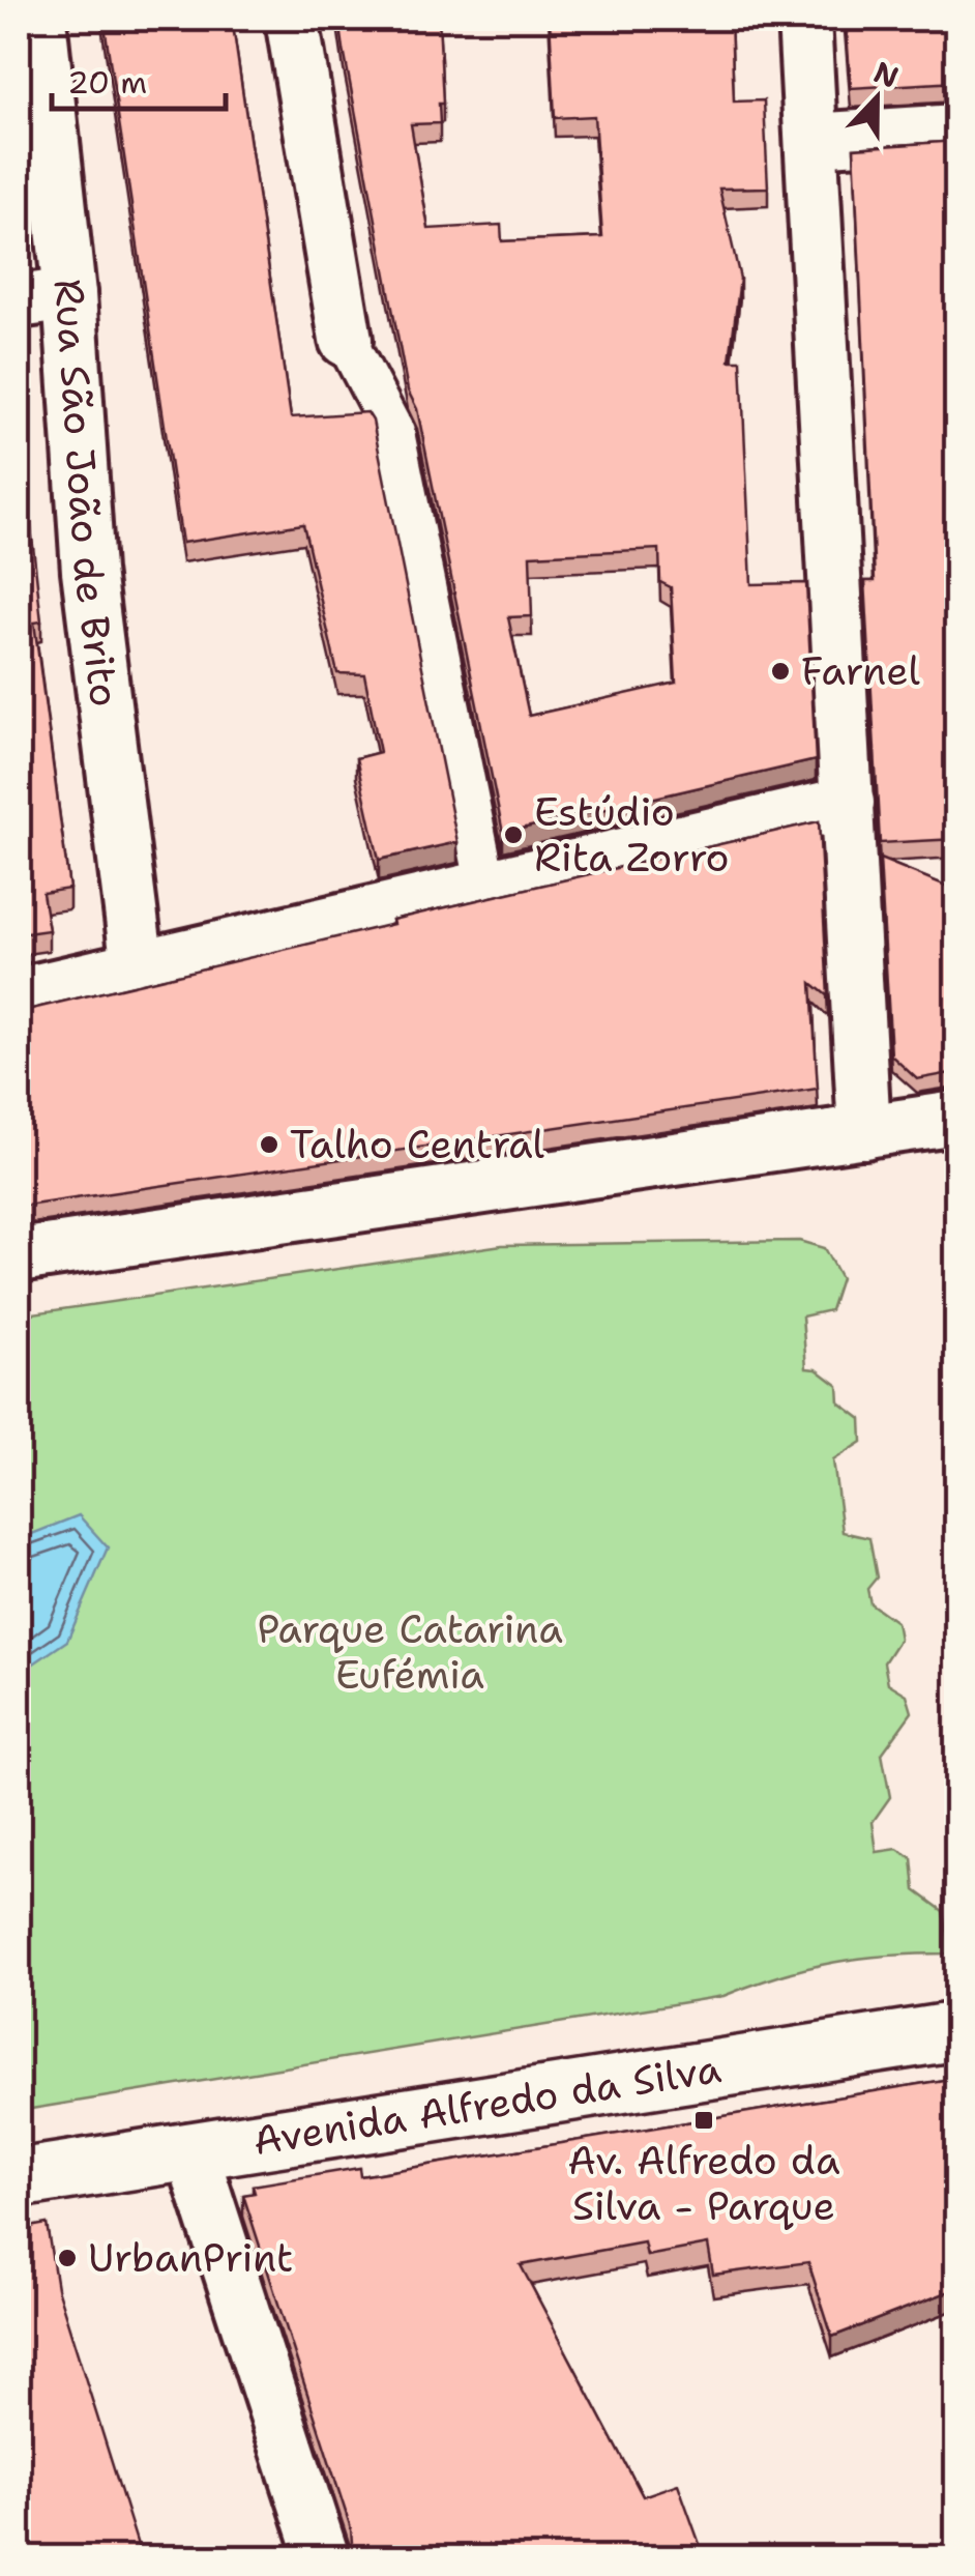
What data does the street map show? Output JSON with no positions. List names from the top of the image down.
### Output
{
  "streets": {
    "street": ["Rua São João de Brito", "Avenida Alfredo da Silva"]
  },
  "parks": ["Parque Catarina Eufémia"],
  "places": {
    "other": [
      "Farnel",
      "Estúdio Rita Zorro",
      "Talho Central",
      "UrbanPrint"
    ],
    "transit": ["Av. Alfredo da Silva - Parque"]
  },
  "scale_bar": "20 m",
  "north": "top"
}
